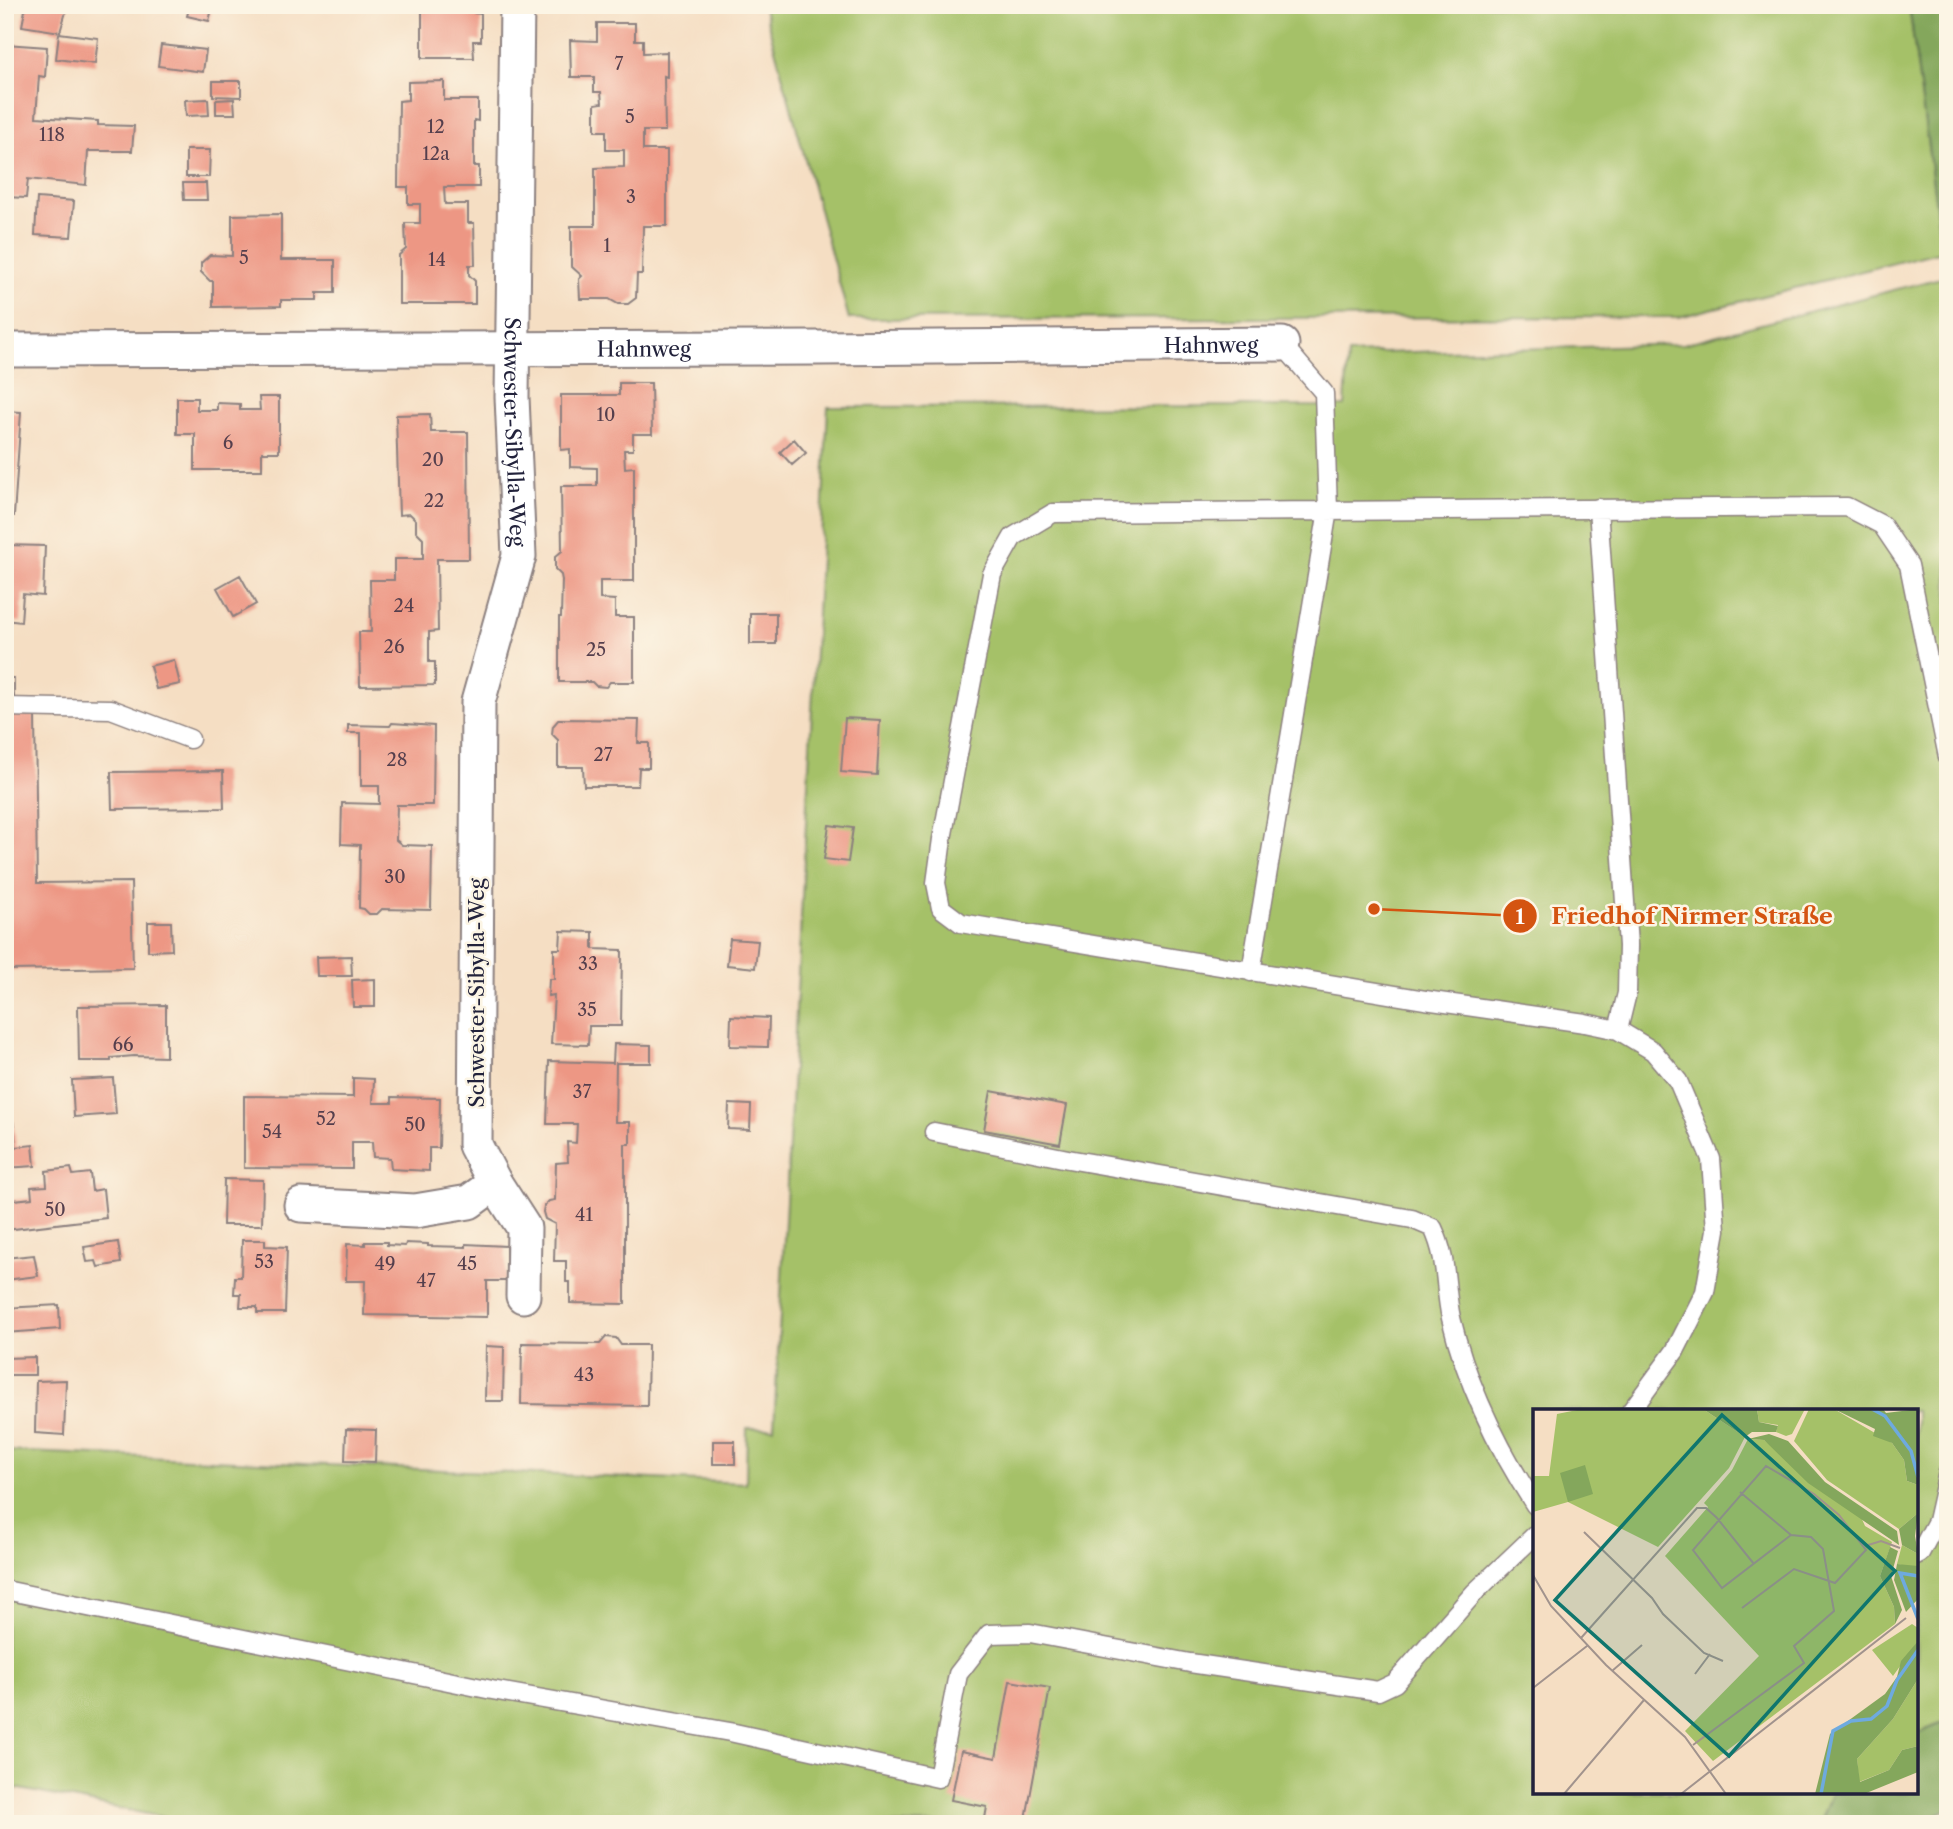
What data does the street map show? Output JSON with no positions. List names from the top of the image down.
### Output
{
  "streets": {
    "street": ["Hahnweg", "Schwester-Sibylla-Weg"]
  },
  "crossings": [
    ["Hahnweg", "Schwester-Sibylla-Weg"]
  ],
  "places": ["Friedhof Nirmer Straße"],
  "house_numbers": [
    "7",
    "5",
    "12",
    "118",
    "12a",
    "3",
    "1",
    "5",
    "14",
    "10",
    "6",
    "20",
    "22",
    "24",
    "26",
    "25",
    "27",
    "28",
    "30",
    "33",
    "35",
    "66",
    "37",
    "52",
    "50",
    "54",
    "50",
    "41",
    "53",
    "49",
    "45",
    "47",
    "43"
  ]
}
